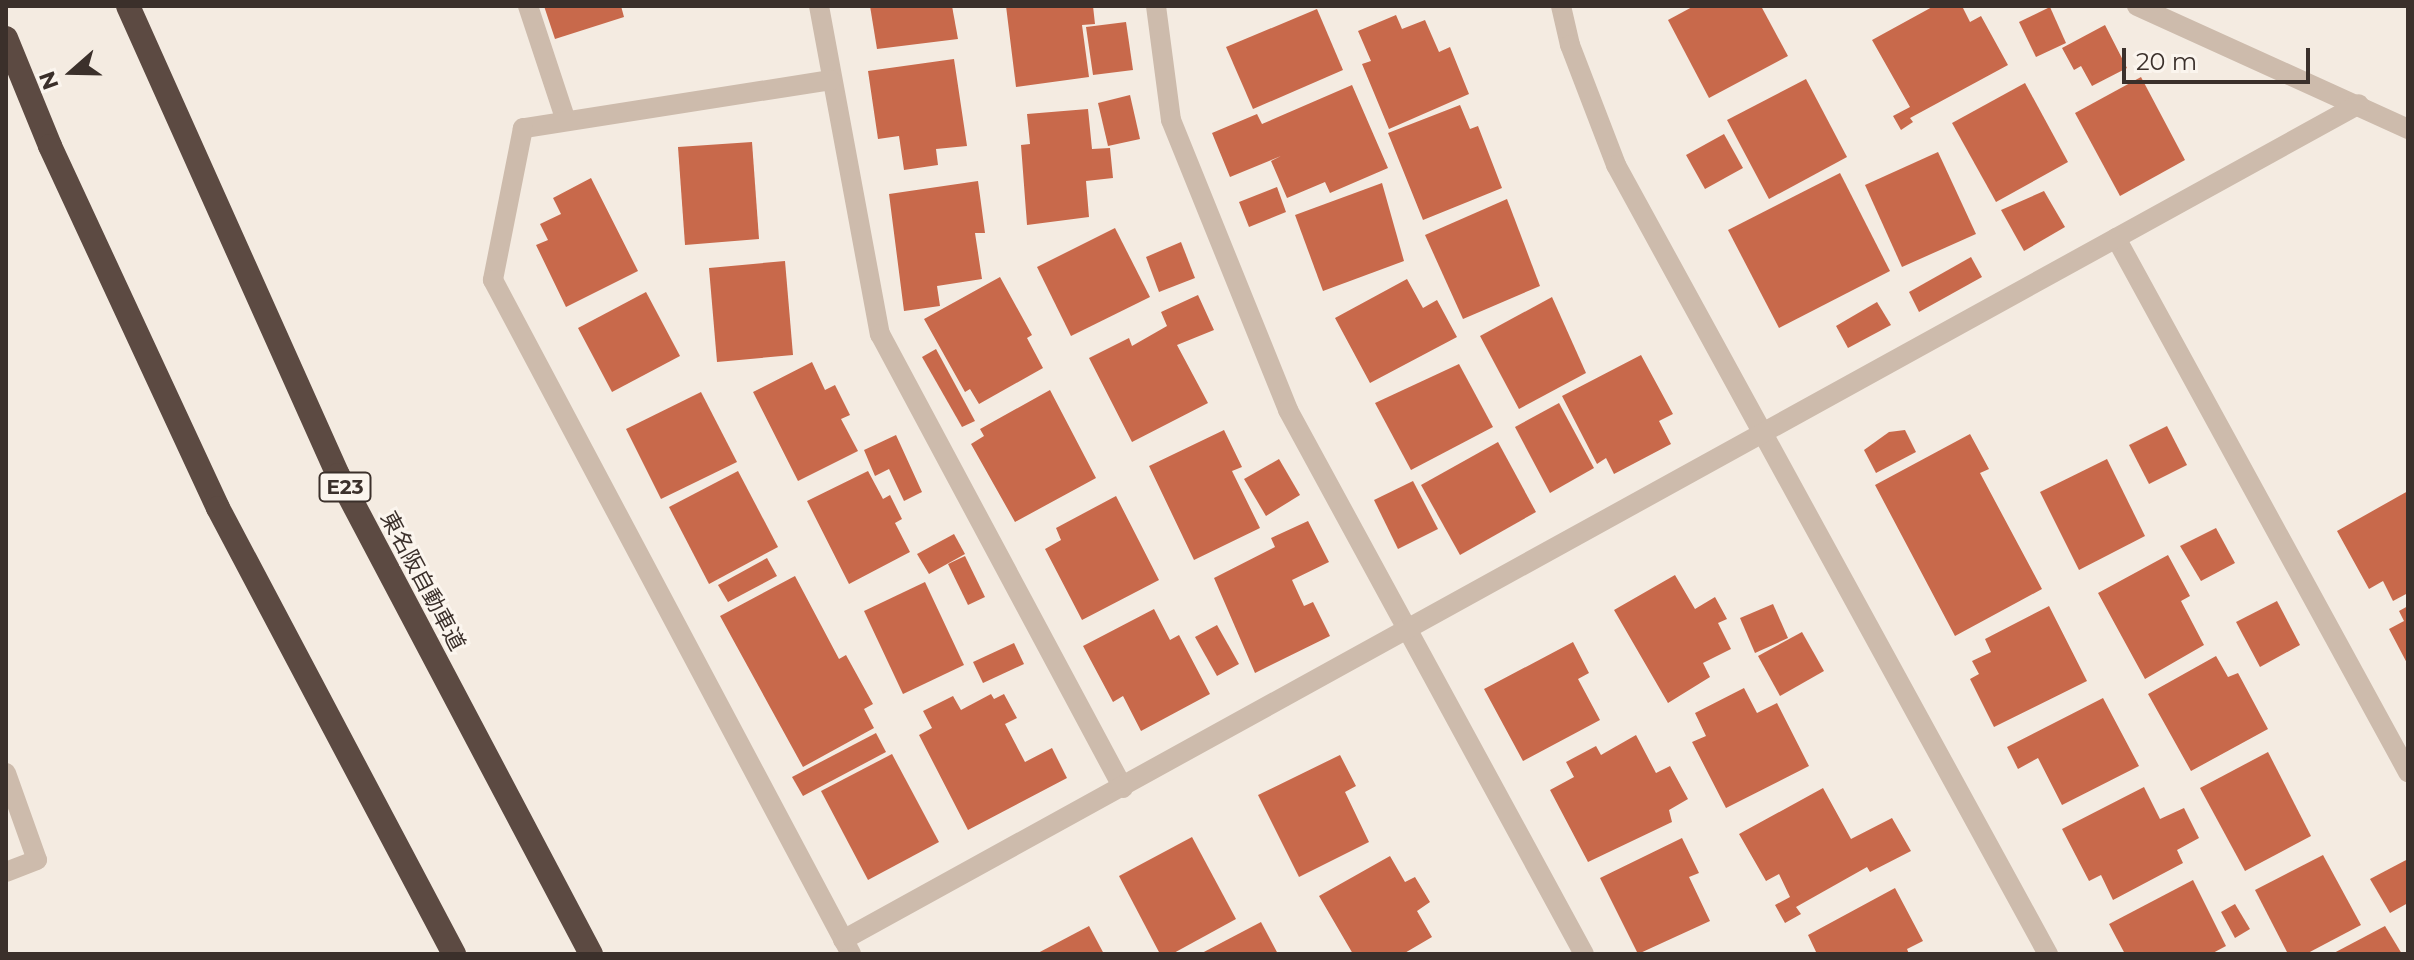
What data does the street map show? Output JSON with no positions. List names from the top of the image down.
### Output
{
  "streets": {
    "highway": ["E23", "東名阪自動車道"]
  },
  "scale_bar": "20 m",
  "north": "left"
}
